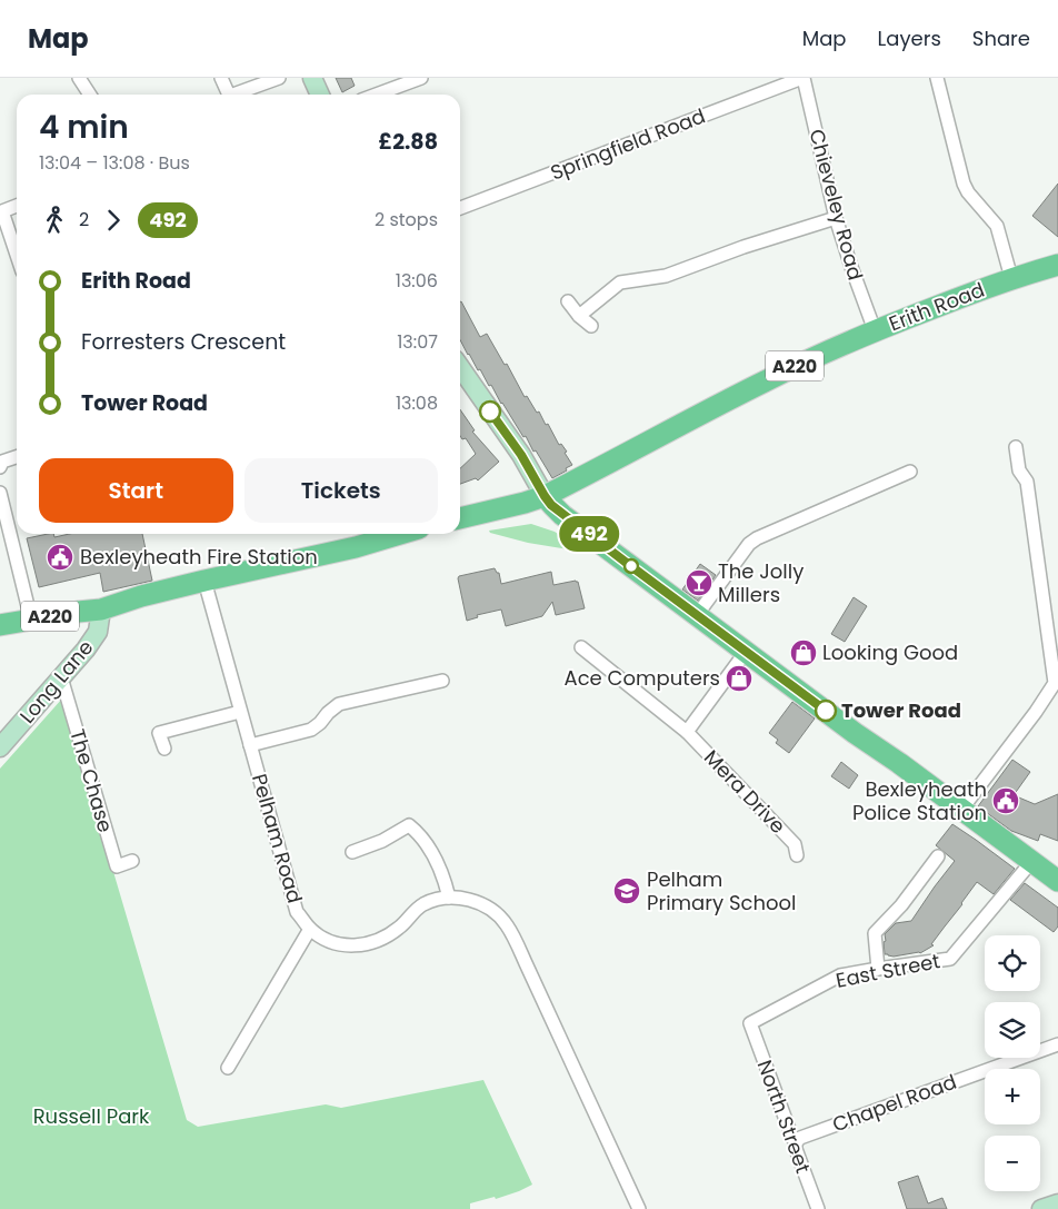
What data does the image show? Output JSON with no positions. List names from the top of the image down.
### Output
{
  "streets": {
    "main road": ["Erith Road", "A220"],
    "street": [
      "Springfield Road",
      "Chieveley Road",
      "Long Lane",
      "The Chase",
      "Mera Drive",
      "Pelham Road",
      "East Street",
      "Chapel Road",
      "North Street"
    ]
  },
  "crossings": [
    ["Springfield Road", "Chieveley Road"],
    ["Chieveley Road", "Erith Road"],
    ["A220", "Long Lane"],
    ["A220", "Pelham Road"],
    ["Long Lane", "The Chase"],
    ["East Street", "North Street"],
    ["Chapel Road", "North Street"]
  ],
  "parks": ["Russell Park"],
  "places": {
    "public building": ["Bexleyheath Fire Station", "Bexleyheath Police Station"],
    "bar": ["The Jolly Millers"],
    "shop": ["Looking Good", "Ace Computers"],
    "other": ["Tower Road"],
    "school or university": ["Pelham Primary School"]
  },
  "lines": ["bus line 492"],
  "page": {
    "header": "Map",
    "nav": ["Map", "Layers", "Share"],
    "on_map": "492",
    "heading": ["4 min", "13:04 – 13:08 · Bus", "£2.88"],
    "legs": ["2", "492", "2 stops"],
    "list": [
      {
        "name": "Erith Road",
        "value": "13:06"
      },
      {
        "name": "Forresters Crescent",
        "value": "13:07"
      },
      {
        "name": "Tower Road",
        "value": "13:08"
      }
    ],
    "buttons": ["Start", "Tickets"],
    "map_buttons": ["+", "−"]
  }
}
